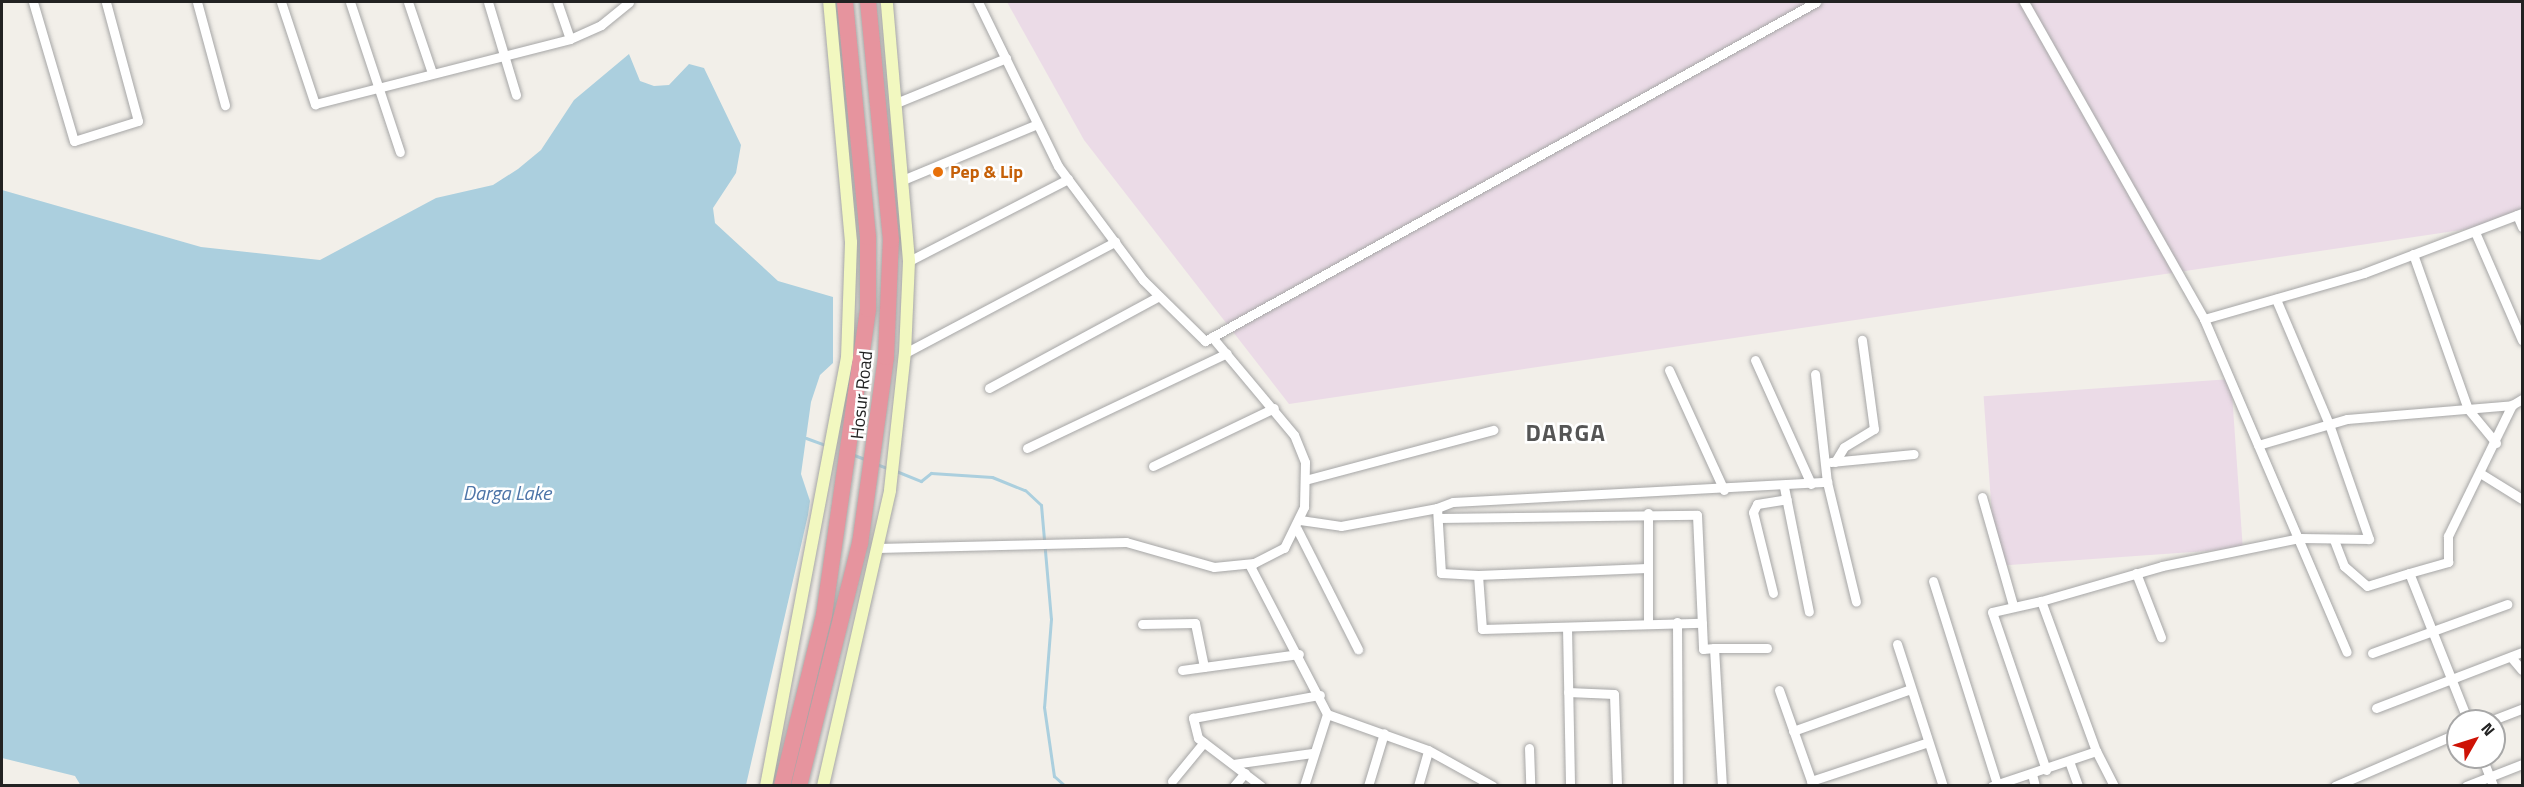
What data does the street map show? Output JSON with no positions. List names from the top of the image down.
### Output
{
  "streets": {
    "highway": ["Hosur Road"]
  },
  "districts": ["DARGA"],
  "water": ["Darga Lake"],
  "places": ["Pep & Lip"],
  "north": "top right"
}
